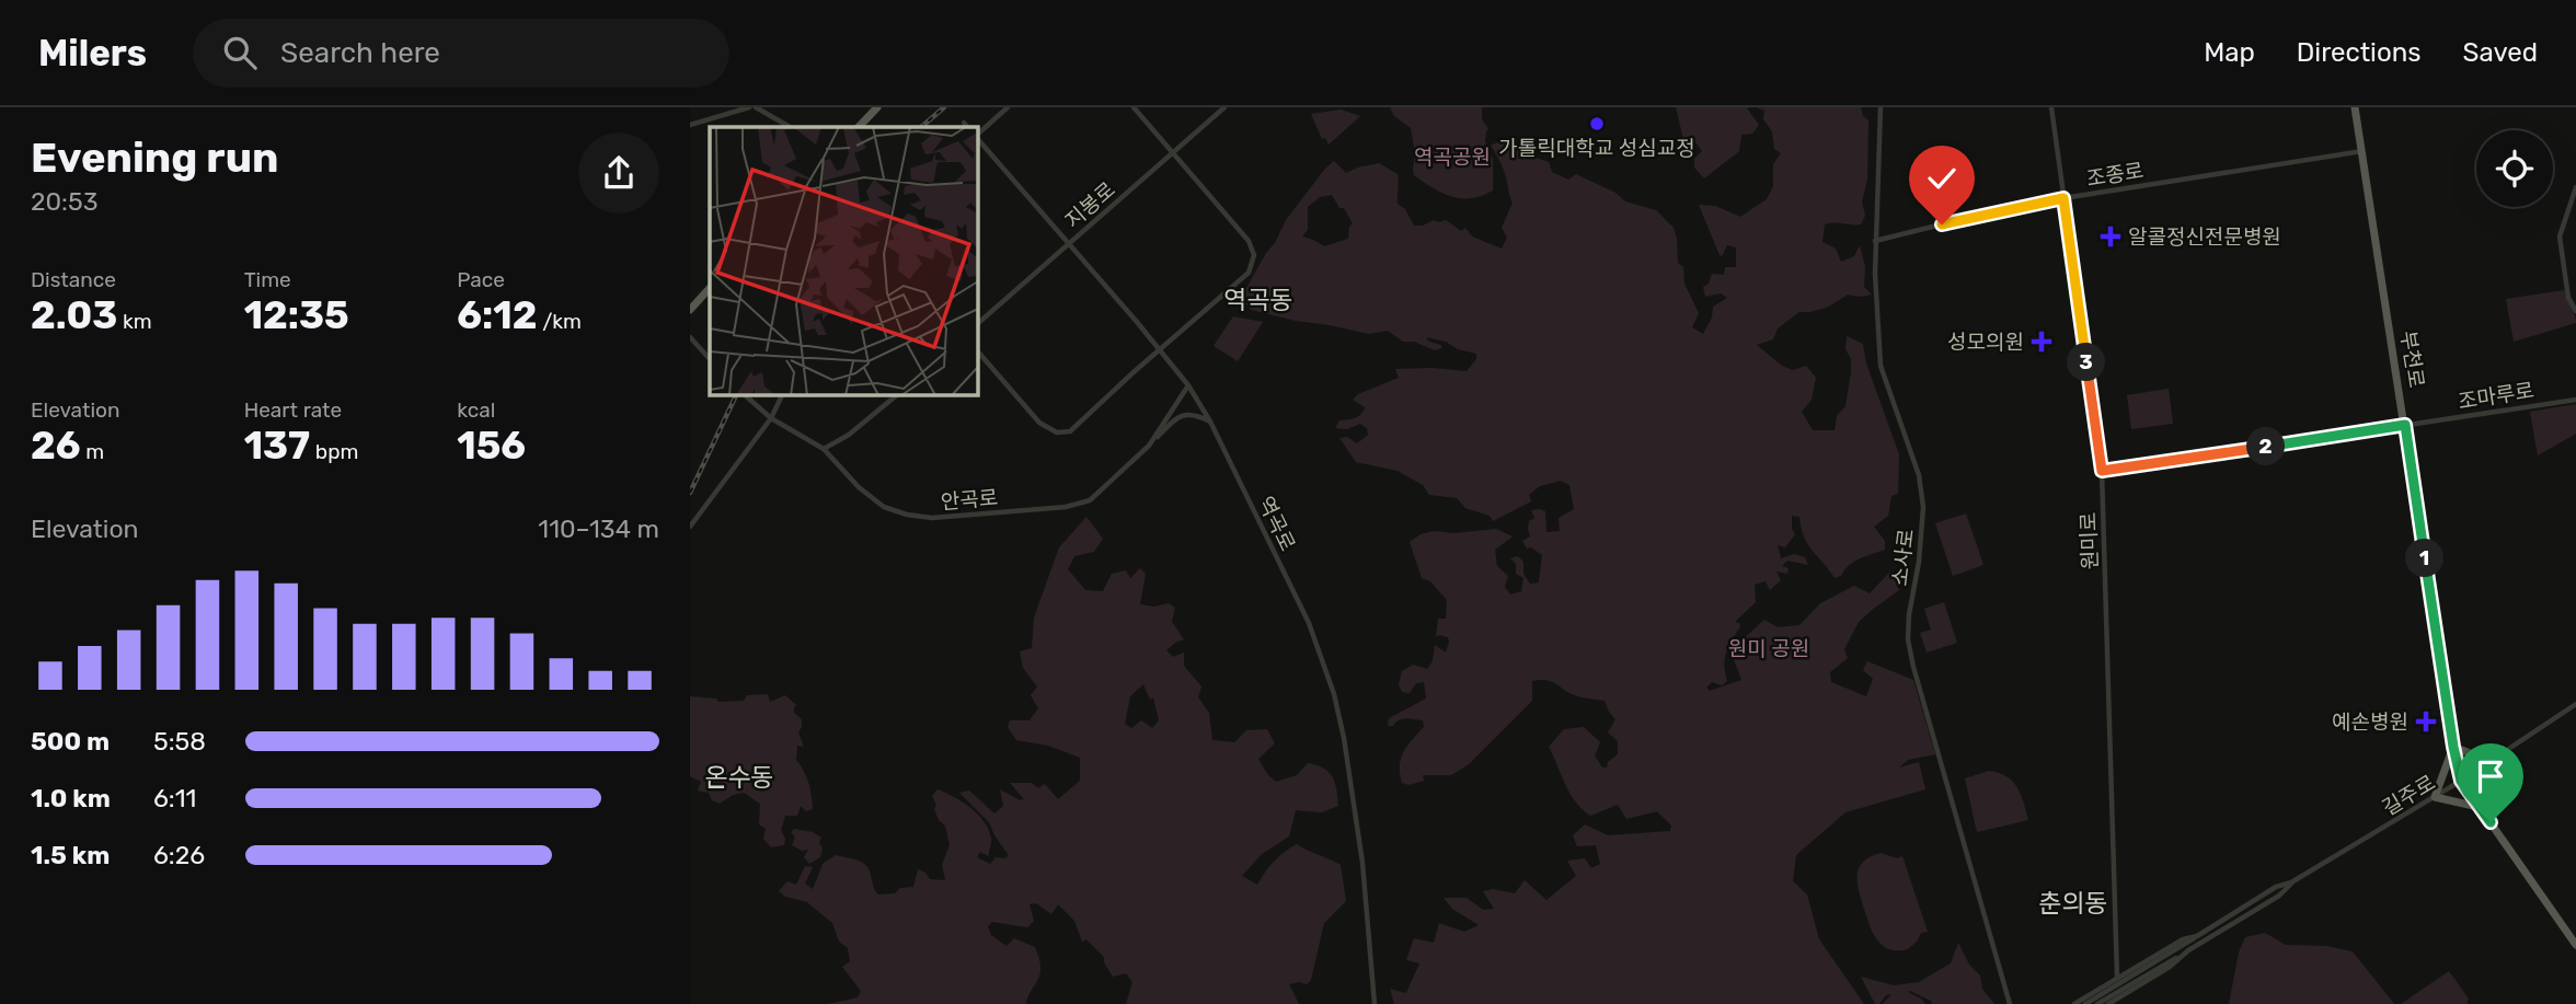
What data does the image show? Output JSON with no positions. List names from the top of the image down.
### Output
{
  "streets": {
    "main road": ["부천로"],
    "street": [
      "조종로",
      "지봉로",
      "조마루로",
      "안곡로",
      "역곡로",
      "원미로",
      "소사로",
      "길주로"
    ]
  },
  "crossings": [
    ["조종로", "부천로"],
    ["조종로", "원미로"],
    ["조종로", "소사로"],
    ["지봉로", "역곡로"],
    ["부천로", "조마루로"],
    ["부천로", "길주로"],
    ["조마루로", "원미로"],
    ["안곡로", "역곡로"],
    ["원미로", "길주로"]
  ],
  "districts": ["역곡동", "온수동", "춘의동"],
  "parks": ["역곡공원", "원미 공원"],
  "places": {
    "other": ["가톨릭대학교 성심교정"],
    "health": ["알콜정신전문병원", "성모의원", "예손병원"]
  },
  "page": {
    "header": "Milers",
    "search": "Search here",
    "nav": ["Map", "Directions", "Saved"],
    "heading": ["Evening run", "20:53"],
    "stats": [
      ["Distance", "2.03 km"],
      ["Time", "12:35"],
      ["Pace", "6:12 /km"],
      ["Elevation", "26 m"],
      ["Heart rate", "137 bpm"],
      ["kcal", "156"]
    ],
    "pins": ["3", "2", "1"],
    "chart": ["Elevation", "110–134 m"],
    "list": [
      {
        "name": "500 m",
        "note": "5:58"
      },
      {
        "name": "1.0 km",
        "note": "6:11"
      },
      {
        "name": "1.5 km",
        "note": "6:26"
      }
    ]
  }
}
